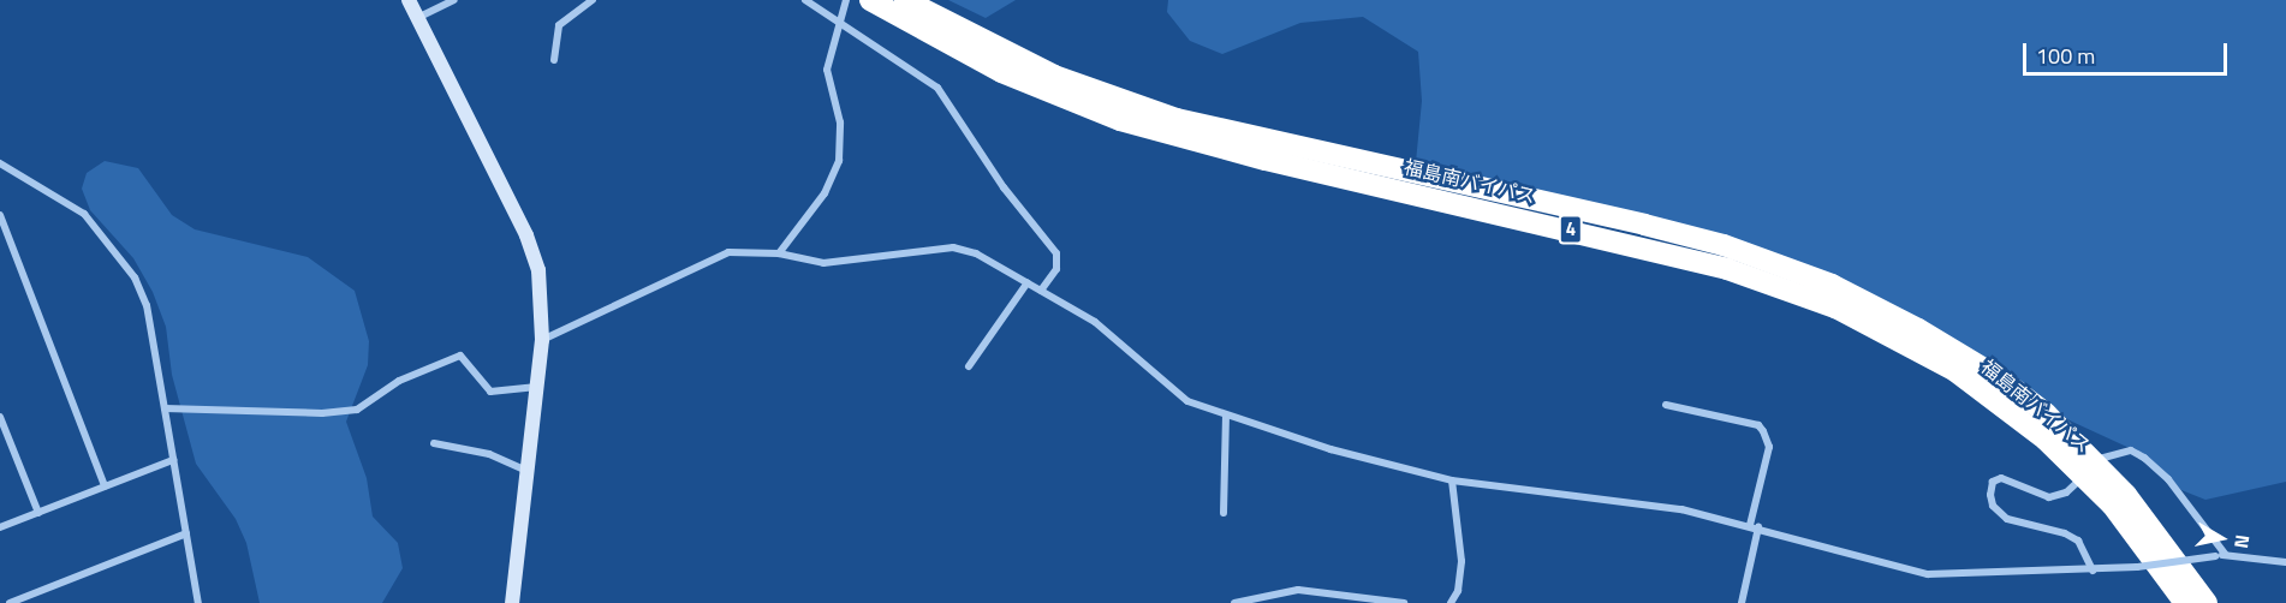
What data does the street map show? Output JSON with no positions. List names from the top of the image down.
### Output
{
  "streets": {
    "highway": ["福島南バイパス", "4"]
  },
  "scale_bar": "100 m",
  "north": "right"
}
